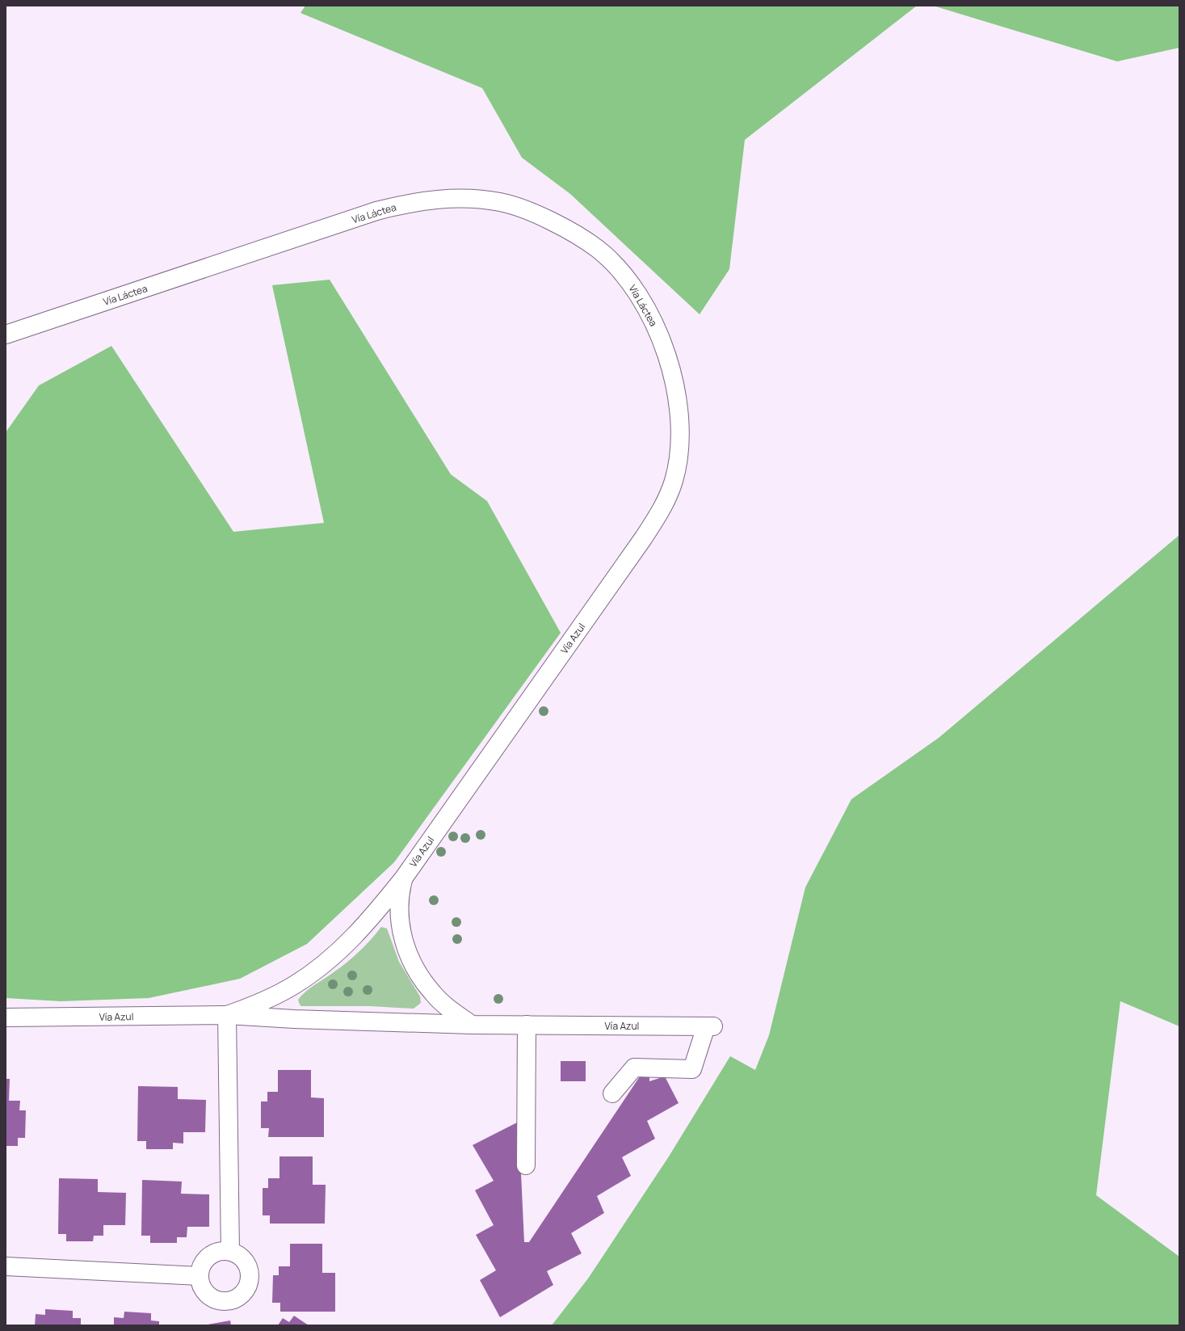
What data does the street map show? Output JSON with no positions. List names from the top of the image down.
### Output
{
  "streets": {
    "street": ["Vía Láctea", "Vía Azul"]
  },
  "crossings": [
    ["Vía Láctea", "Vía Azul"]
  ]
}
